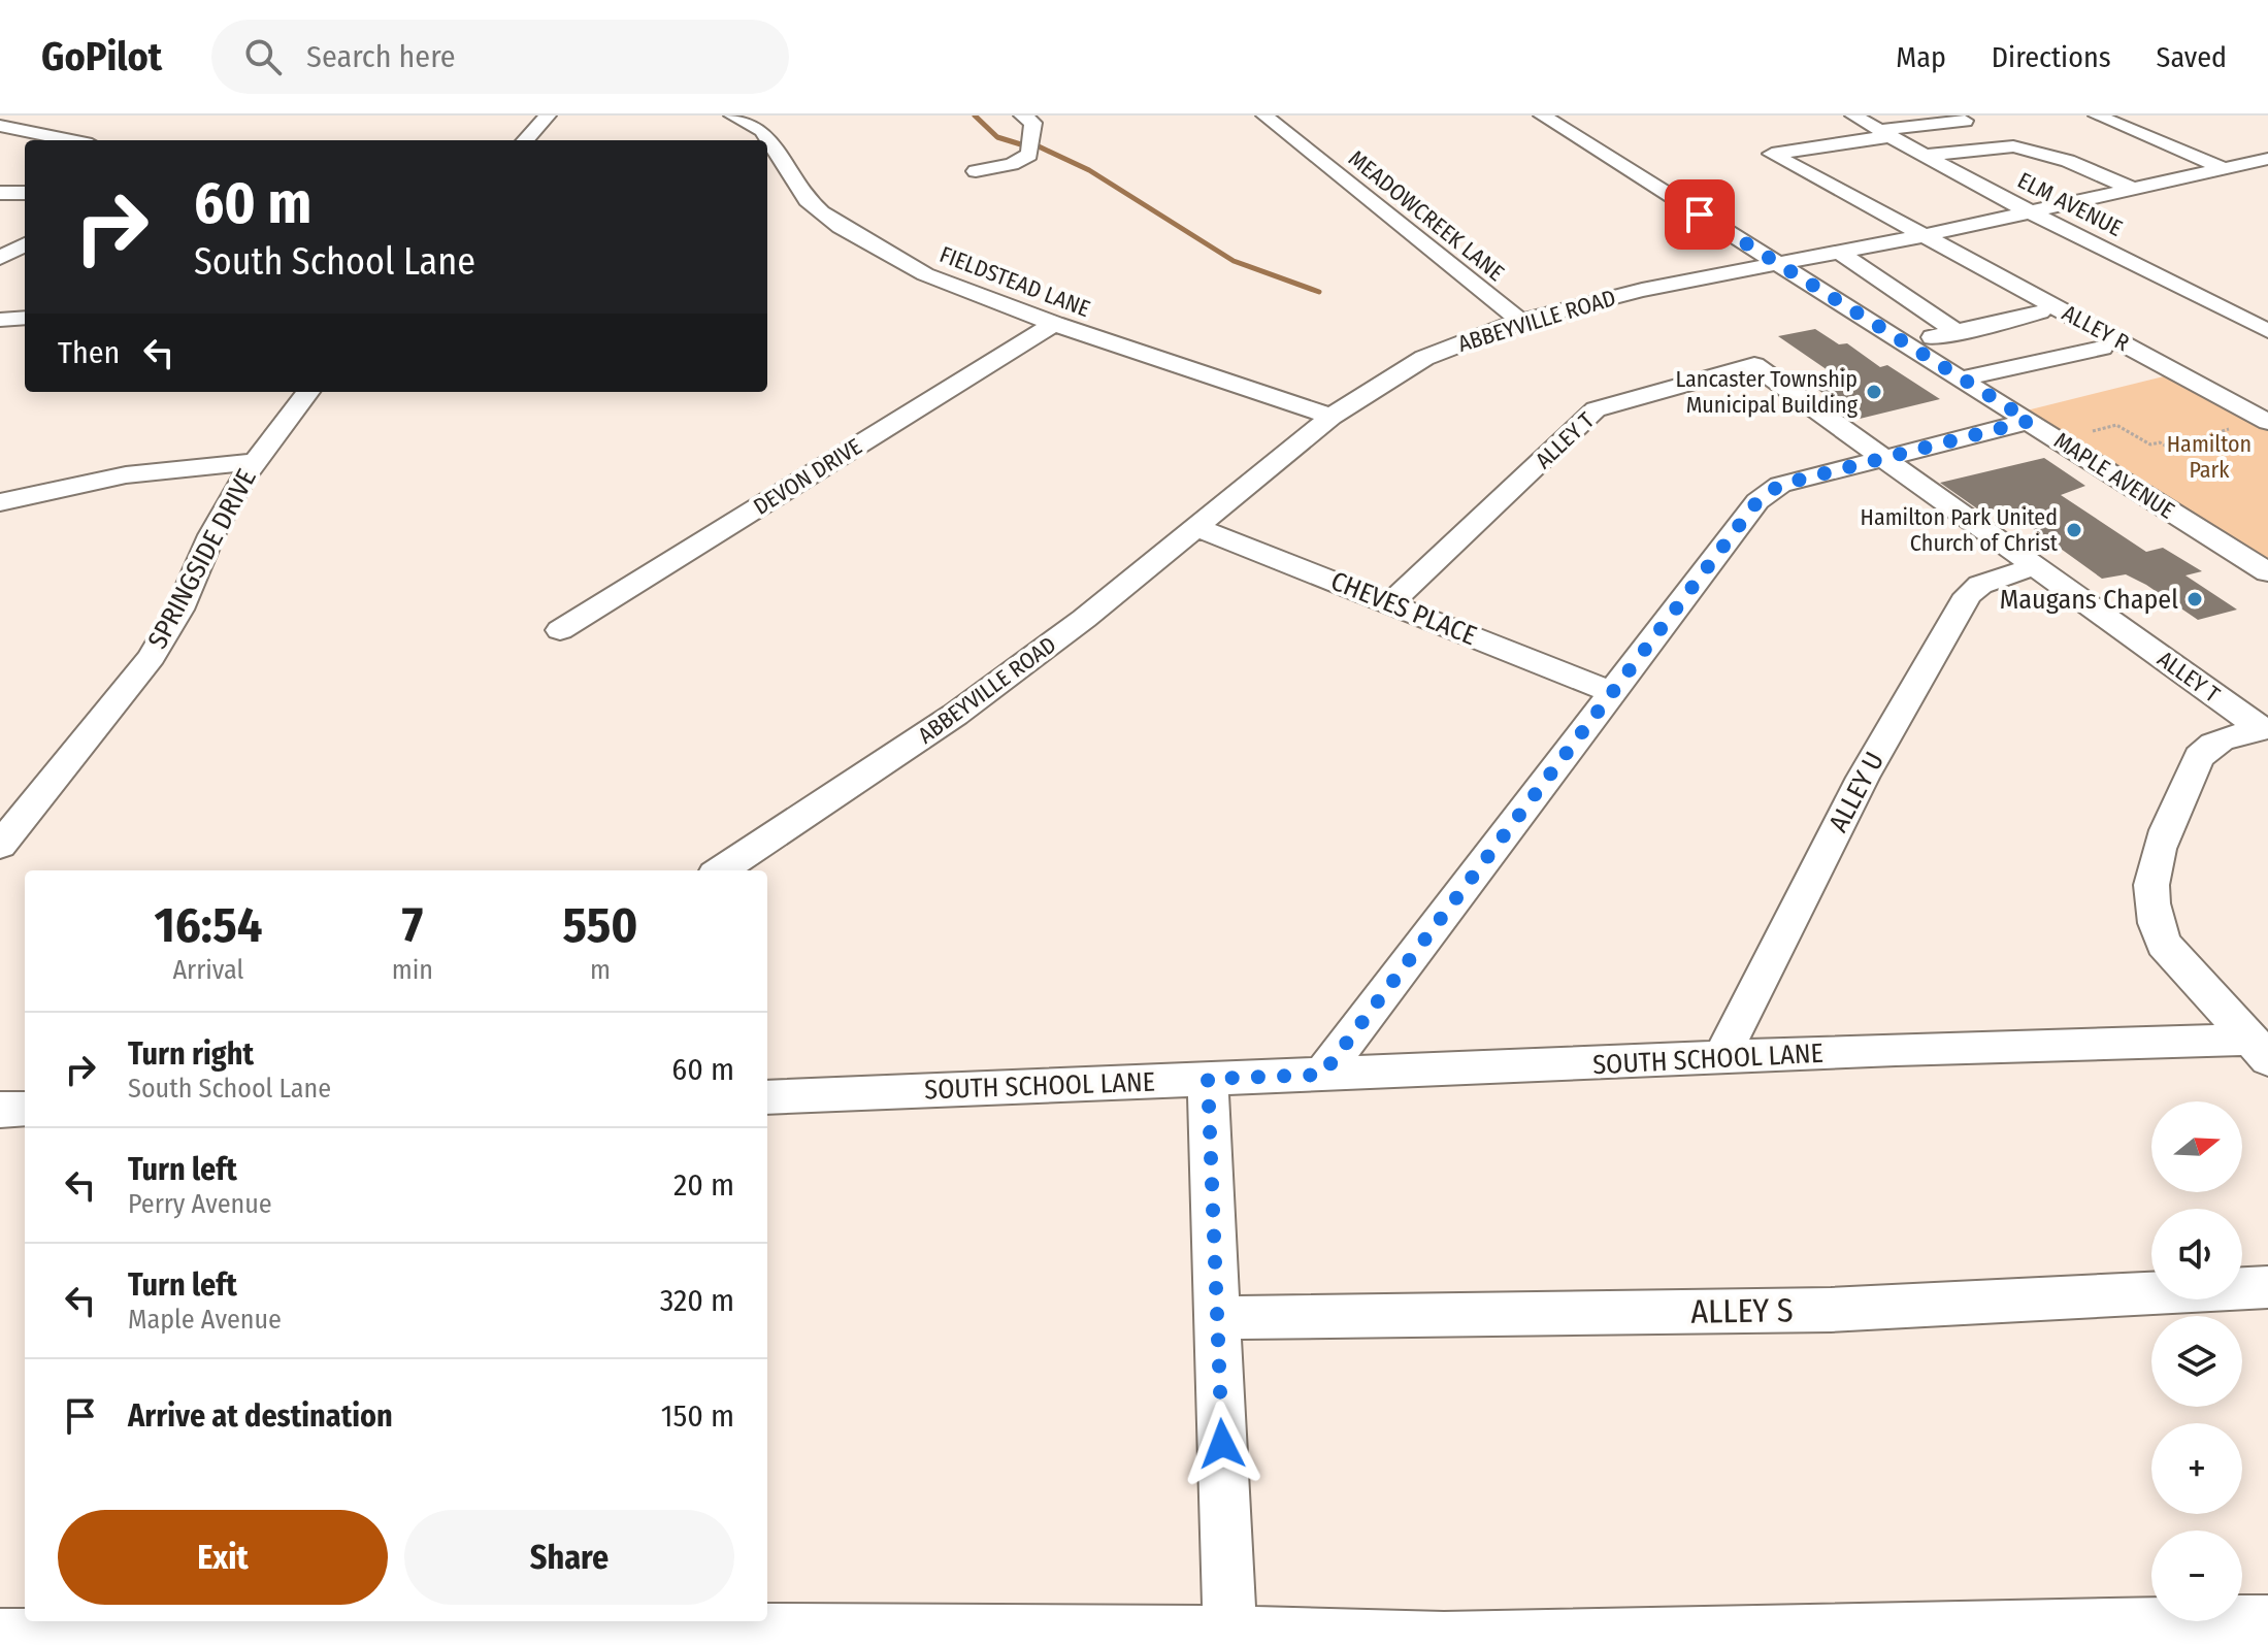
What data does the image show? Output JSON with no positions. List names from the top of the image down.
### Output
{
  "streets": {
    "street": [
      "ELM AVENUE",
      "MEADOWCREEK LANE",
      "FIELDSTEAD LANE",
      "ABBEYVILLE ROAD",
      "ALLEY R",
      "ALLEY T",
      "MAPLE AVENUE",
      "DEVON DRIVE",
      "SPRINGSIDE DRIVE",
      "CHEVES PLACE",
      "ALLEY U",
      "SOUTH SCHOOL LANE",
      "ALLEY S"
    ]
  },
  "crossings": [
    ["ELM AVENUE", "ABBEYVILLE ROAD"],
    ["ELM AVENUE", "ALLEY R"],
    ["MEADOWCREEK LANE", "ABBEYVILLE ROAD"],
    ["FIELDSTEAD LANE", "ABBEYVILLE ROAD"],
    ["FIELDSTEAD LANE", "DEVON DRIVE"],
    ["ABBEYVILLE ROAD", "ALLEY R"],
    ["ABBEYVILLE ROAD", "MAPLE AVENUE"],
    ["ABBEYVILLE ROAD", "CHEVES PLACE"],
    ["ALLEY T", "CHEVES PLACE"],
    ["ALLEY T", "ALLEY U"],
    ["ALLEY T", "SOUTH SCHOOL LANE"],
    ["ALLEY U", "SOUTH SCHOOL LANE"]
  ],
  "parks": ["Hamilton Park"],
  "places": ["Lancaster Township Municipal Building", "Hamilton Park United Church of Christ", "Maugans Chapel"],
  "north": "right",
  "page": {
    "header": "GoPilot",
    "search": "Search here",
    "nav": ["Map", "Directions", "Saved"],
    "turn": ["60 m", "South School Lane"],
    "then": "Then",
    "eta": [
      "16:54",
      "Arrival",
      "7",
      "min",
      "550",
      "m"
    ],
    "list": [
      {
        "name": "Turn right",
        "note": "South School Lane",
        "value": "60 m"
      },
      {
        "name": "Turn left",
        "note": "Perry Avenue",
        "value": "20 m"
      },
      {
        "name": "Turn left",
        "note": "Maple Avenue",
        "value": "320 m"
      },
      {
        "name": "Arrive at destination",
        "value": "150 m"
      }
    ],
    "map_buttons": ["+", "−"],
    "buttons": ["Exit", "Share"]
  }
}
